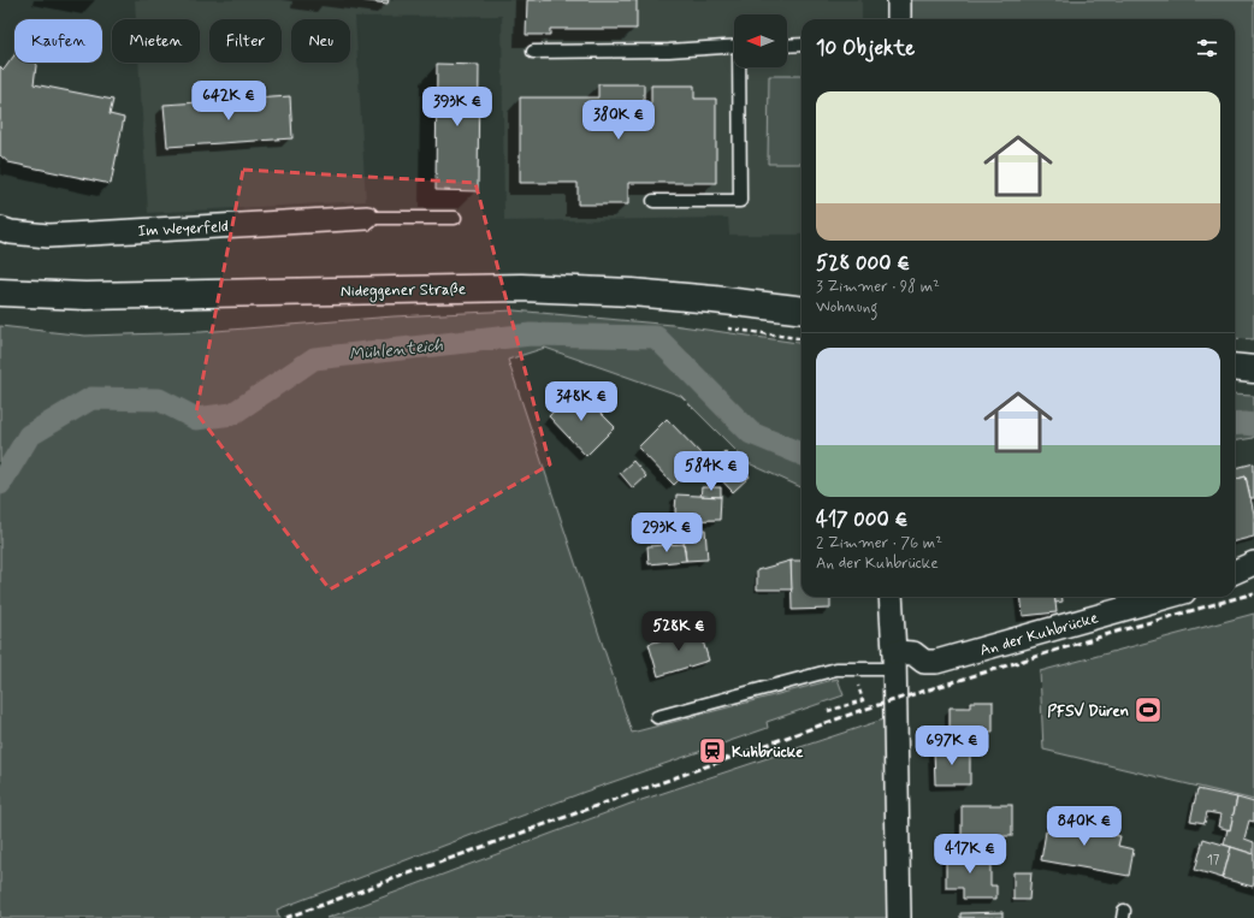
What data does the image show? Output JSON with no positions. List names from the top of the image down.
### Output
{
  "streets": {
    "main road": ["Nideggener Straße"],
    "street": ["Im Weyerfeld", "An der Kuhbrücke"]
  },
  "water": ["Mühlenteich"],
  "places": {
    "sports": ["PFSV Düren"],
    "station": ["Kuhbrücke"]
  },
  "house_numbers": ["17"],
  "north": "left",
  "page": {
    "chip": [
      "Kaufen",
      "Mieten",
      "Filter",
      "Neu"
    ],
    "heading": "10 Objekte",
    "list": [
      {
        "name": "528 000 €",
        "note": "3 Zimmer · 98 m² · Wohnung"
      },
      {
        "name": "417 000 €",
        "note": "2 Zimmer · 76 m² · An der Kuhbrücke"
      }
    ],
    "price": [
      "642K €",
      "393K €",
      "380K €",
      "348K €",
      "584K €",
      "293K €",
      "528K €",
      "697K €",
      "840K €",
      "417K €"
    ]
  }
}
